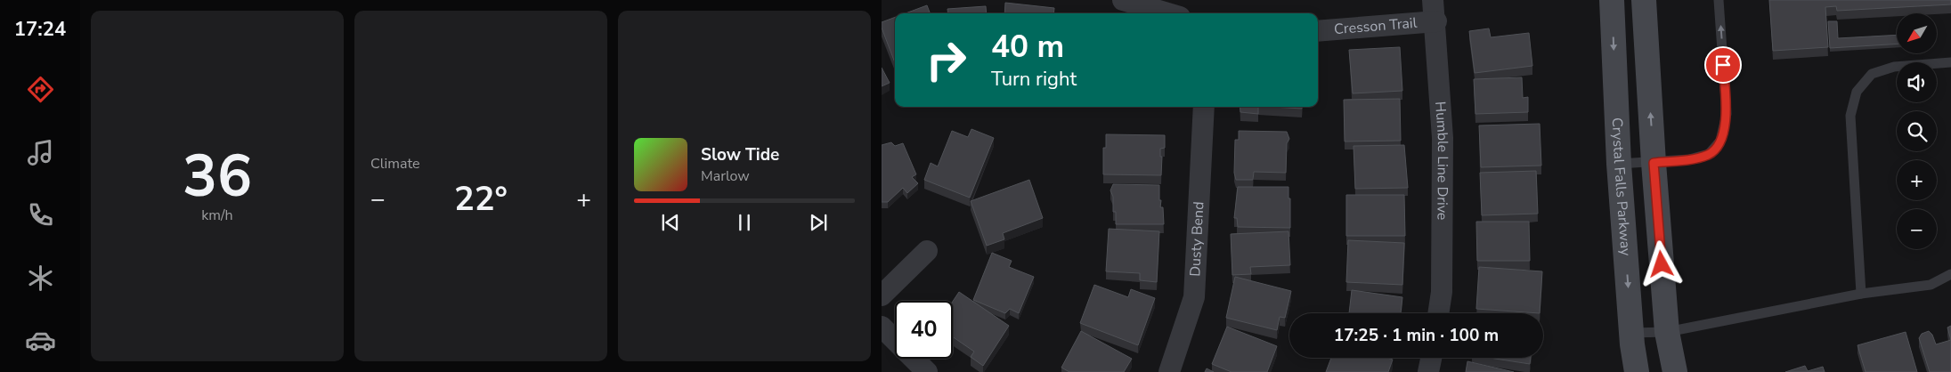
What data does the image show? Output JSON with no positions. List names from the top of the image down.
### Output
{
  "streets": {
    "street": [
      "Cresson Trail",
      "Humble Line Drive",
      "Crystal Falls Parkway",
      "Dusty Bend"
    ]
  },
  "crossings": [
    ["Cresson Trail", "Humble Line Drive"]
  ],
  "north": "bottom left",
  "page": {
    "tabs": "17:24",
    "tile": [
      ["36", "km/h"],
      "Climate"
    ],
    "map_buttons": ["+", "−"],
    "turn": ["40 m", "Turn right"],
    "song": ["Slow Tide", "Marlow"],
    "heat": ["−", "22°", "+"],
    "limit": "40",
    "trip": "17:25 · 1 min · 100 m"
  }
}
